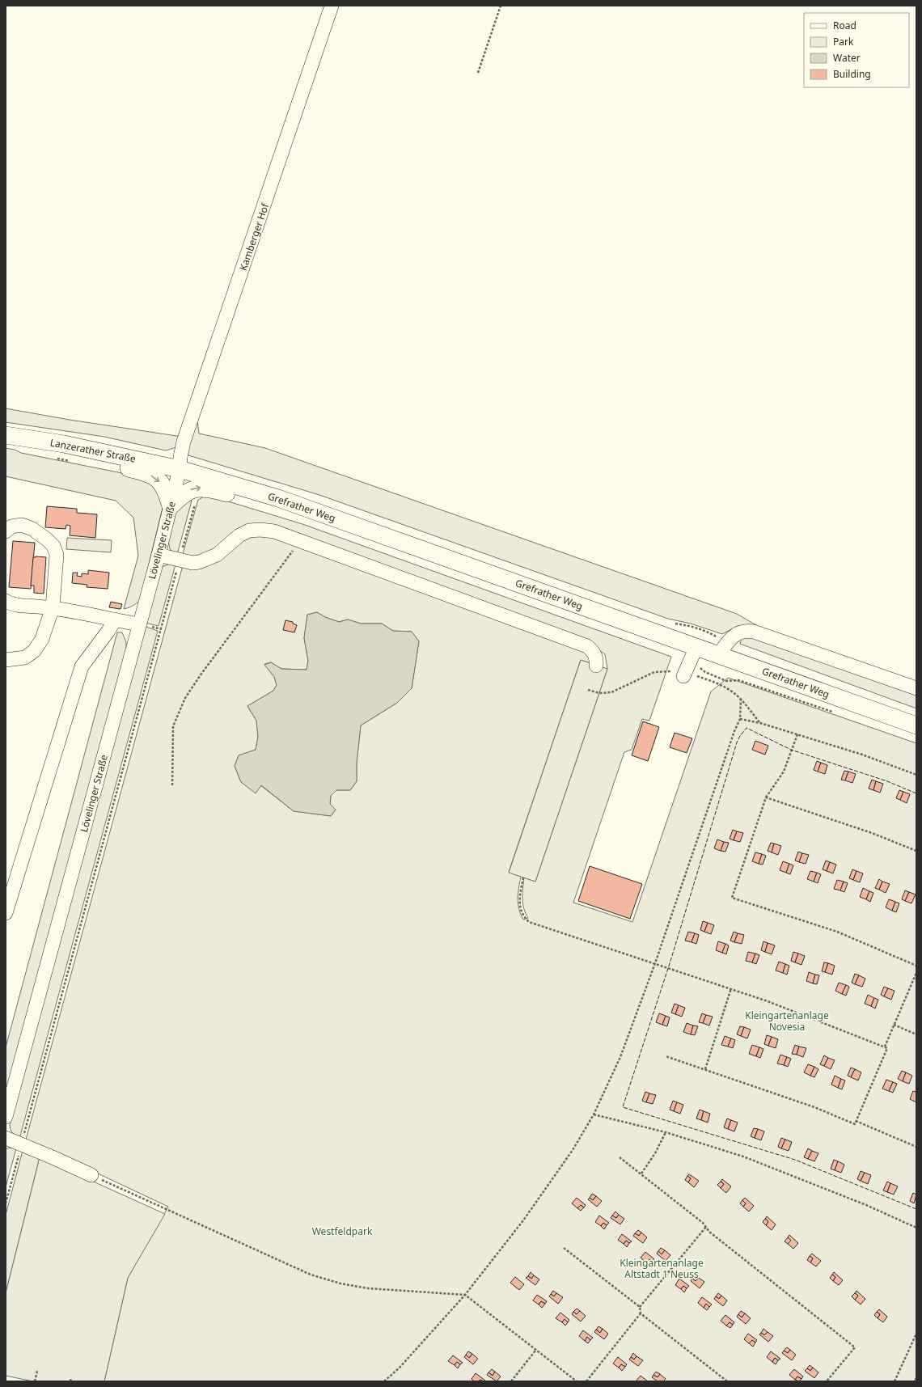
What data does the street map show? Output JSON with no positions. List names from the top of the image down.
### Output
{
  "streets": {
    "main road": ["Lanzerather Straße", "Grefrather Weg"],
    "street": ["Kamberger Hof", "Lövelinger Straße"]
  },
  "crossings": [
    ["Kamberger Hof", "Lanzerather Straße"],
    ["Kamberger Hof", "Grefrather Weg"],
    ["Kamberger Hof", "Lövelinger Straße"],
    ["Lanzerather Straße", "Grefrather Weg"],
    ["Lanzerather Straße", "Lövelinger Straße"],
    ["Grefrather Weg", "Lövelinger Straße"]
  ],
  "parks": ["Kleingartenanlage Novesia", "Westfeldpark", "Kleingartenanlage Altstadt 1 Neuss"],
  "legend": [
    "Road",
    "Park",
    "Water",
    "Building"
  ]
}
